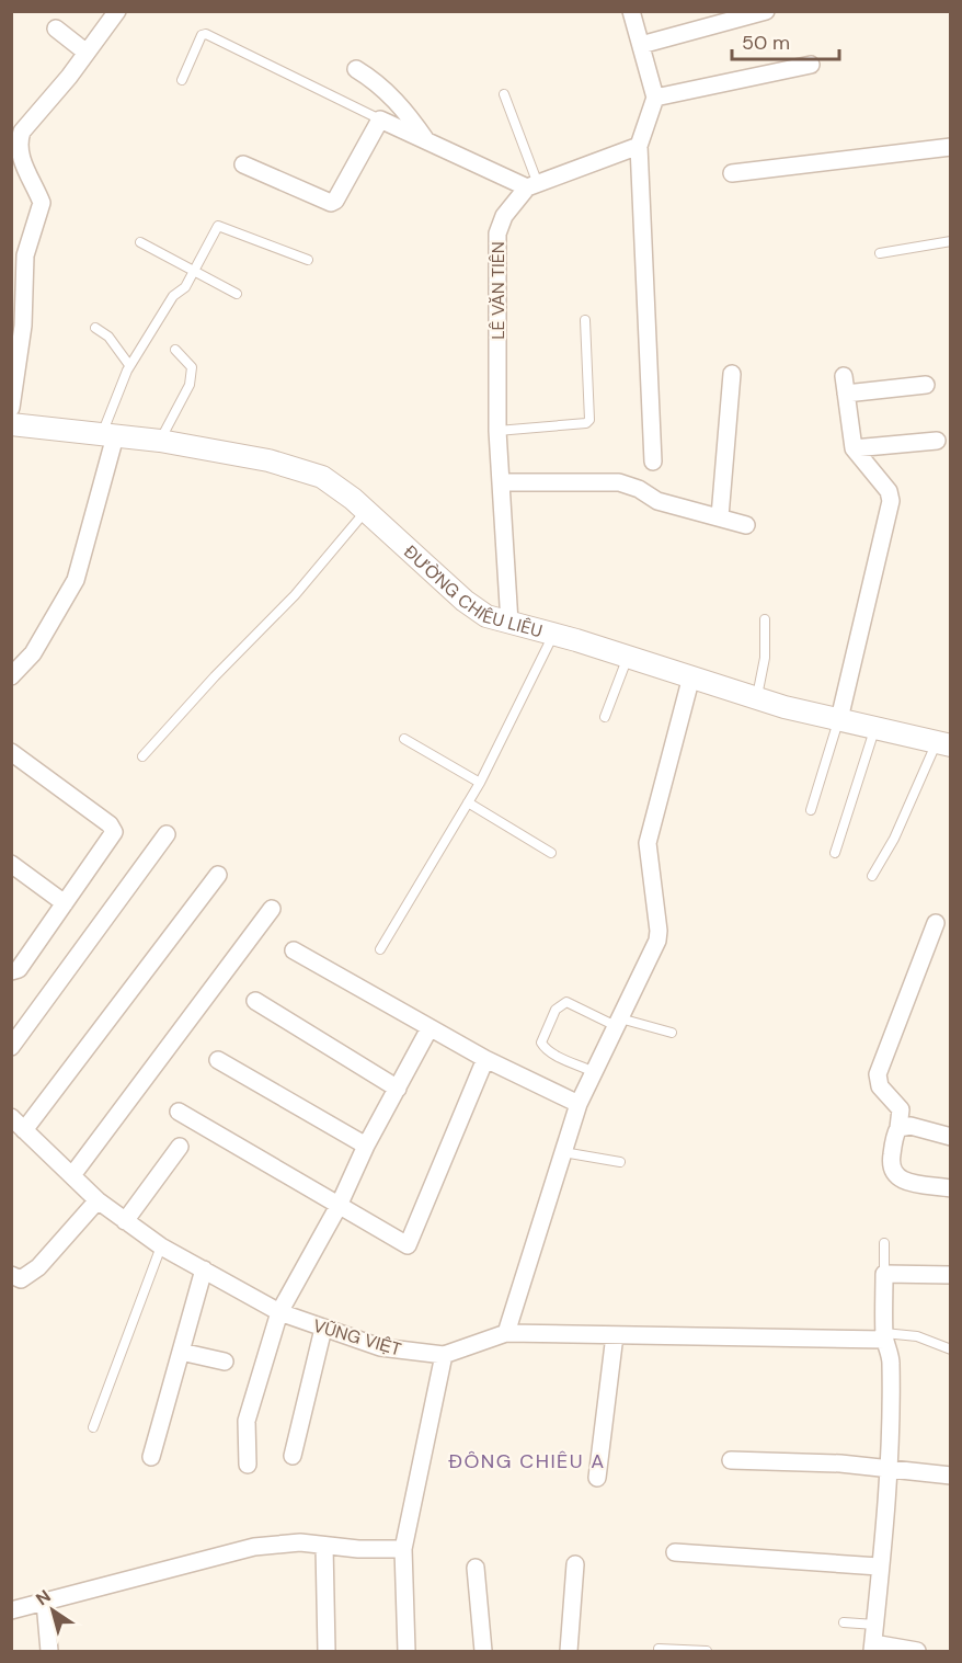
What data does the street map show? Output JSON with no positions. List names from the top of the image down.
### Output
{
  "streets": {
    "street": ["LÊ VĂN TIÊN", "ĐƯỜNG CHIÊU LIÊU", "VŨNG VIỆT"]
  },
  "crossings": [
    ["LÊ VĂN TIÊN", "ĐƯỜNG CHIÊU LIÊU"]
  ],
  "districts": ["ĐÔNG CHIÊU A"],
  "scale_bar": "50 m",
  "north": "top left"
}
